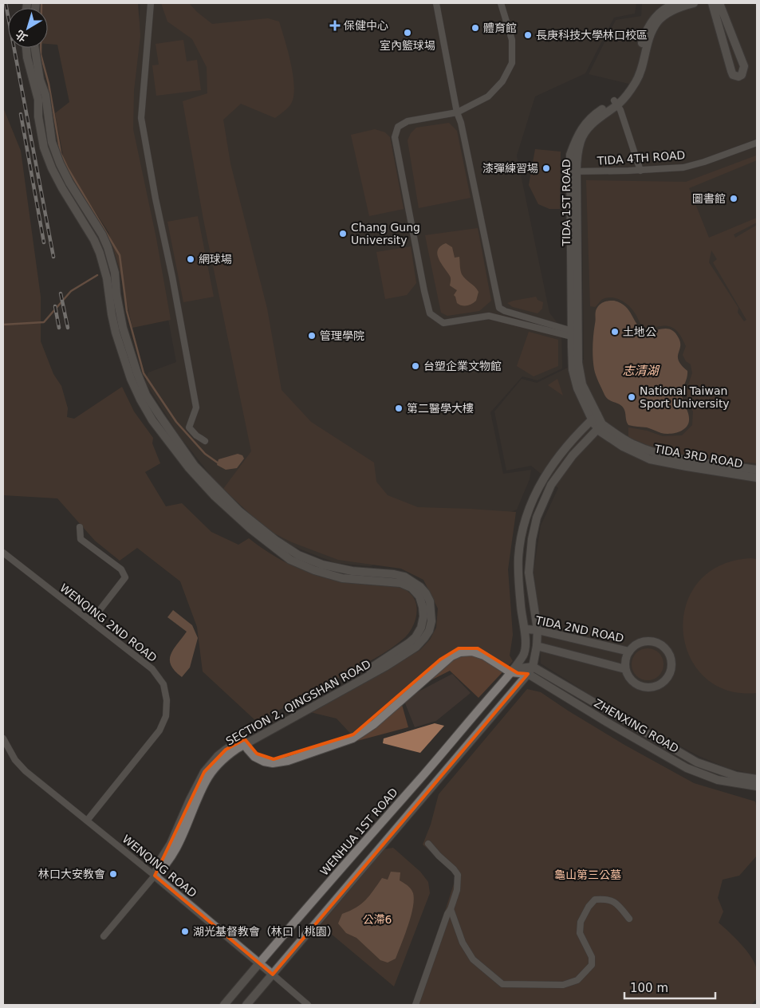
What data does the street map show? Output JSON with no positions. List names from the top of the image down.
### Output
{
  "streets": {
    "street": [
      "TIDA 4TH ROAD",
      "TIDA 1ST ROAD",
      "TIDA 3RD ROAD",
      "WENQING 2ND ROAD",
      "TIDA 2ND ROAD",
      "SECTION 2, QINGSHAN ROAD",
      "ZHENXING ROAD",
      "WENHUA 1ST ROAD",
      "WENQING ROAD"
    ]
  },
  "crossings": [
    ["TIDA 4TH ROAD", "TIDA 1ST ROAD"],
    ["TIDA 1ST ROAD", "TIDA 3RD ROAD"],
    ["WENQING 2ND ROAD", "WENQING ROAD"],
    ["SECTION 2, QINGSHAN ROAD", "WENQING ROAD"],
    ["WENHUA 1ST ROAD", "WENQING ROAD"]
  ],
  "water": ["志清湖"],
  "parks": ["龜山第三公墓", "公滯6"],
  "places": {
    "health": ["保健中心"],
    "other": [
      "體育館",
      "室內籃球場",
      "長庚科技大學林口校區",
      "漆彈練習場",
      "圖書館",
      "Chang Gung University",
      "網球場",
      "土地公",
      "管理學院",
      "台塑企業文物館",
      "National Taiwan Sport University",
      "第二醫學大樓",
      "林口大安教會",
      "湖光基督教會（林口｜桃園）"
    ]
  },
  "scale_bar": "100 m",
  "north": "bottom left"
}
